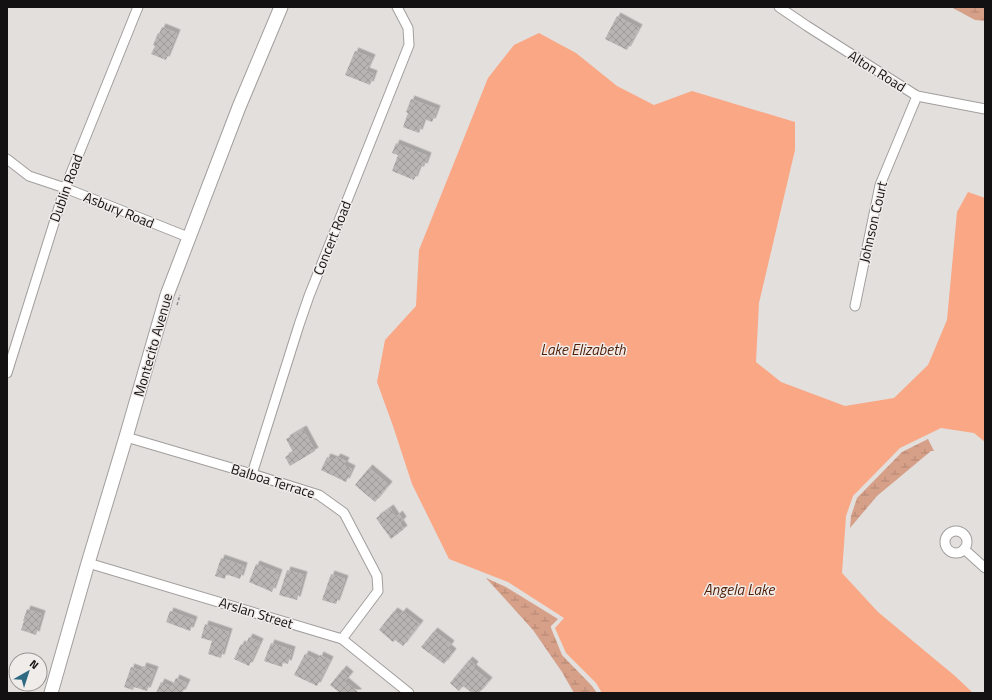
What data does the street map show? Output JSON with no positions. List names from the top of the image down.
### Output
{
  "streets": {
    "street": [
      "Alton Road",
      "Dublin Road",
      "Asbury Road",
      "Johnson Court",
      "Concert Road",
      "Montecito Avenue",
      "Balboa Terrace",
      "Arslan Street"
    ]
  },
  "crossings": [
    ["Alton Road", "Johnson Court"],
    ["Dublin Road", "Asbury Road"],
    ["Asbury Road", "Montecito Avenue"],
    ["Concert Road", "Balboa Terrace"],
    ["Montecito Avenue", "Balboa Terrace"],
    ["Montecito Avenue", "Arslan Street"],
    ["Balboa Terrace", "Arslan Street"]
  ],
  "water": ["Lake Elizabeth", "Angela Lake"],
  "north": "top right"
}
